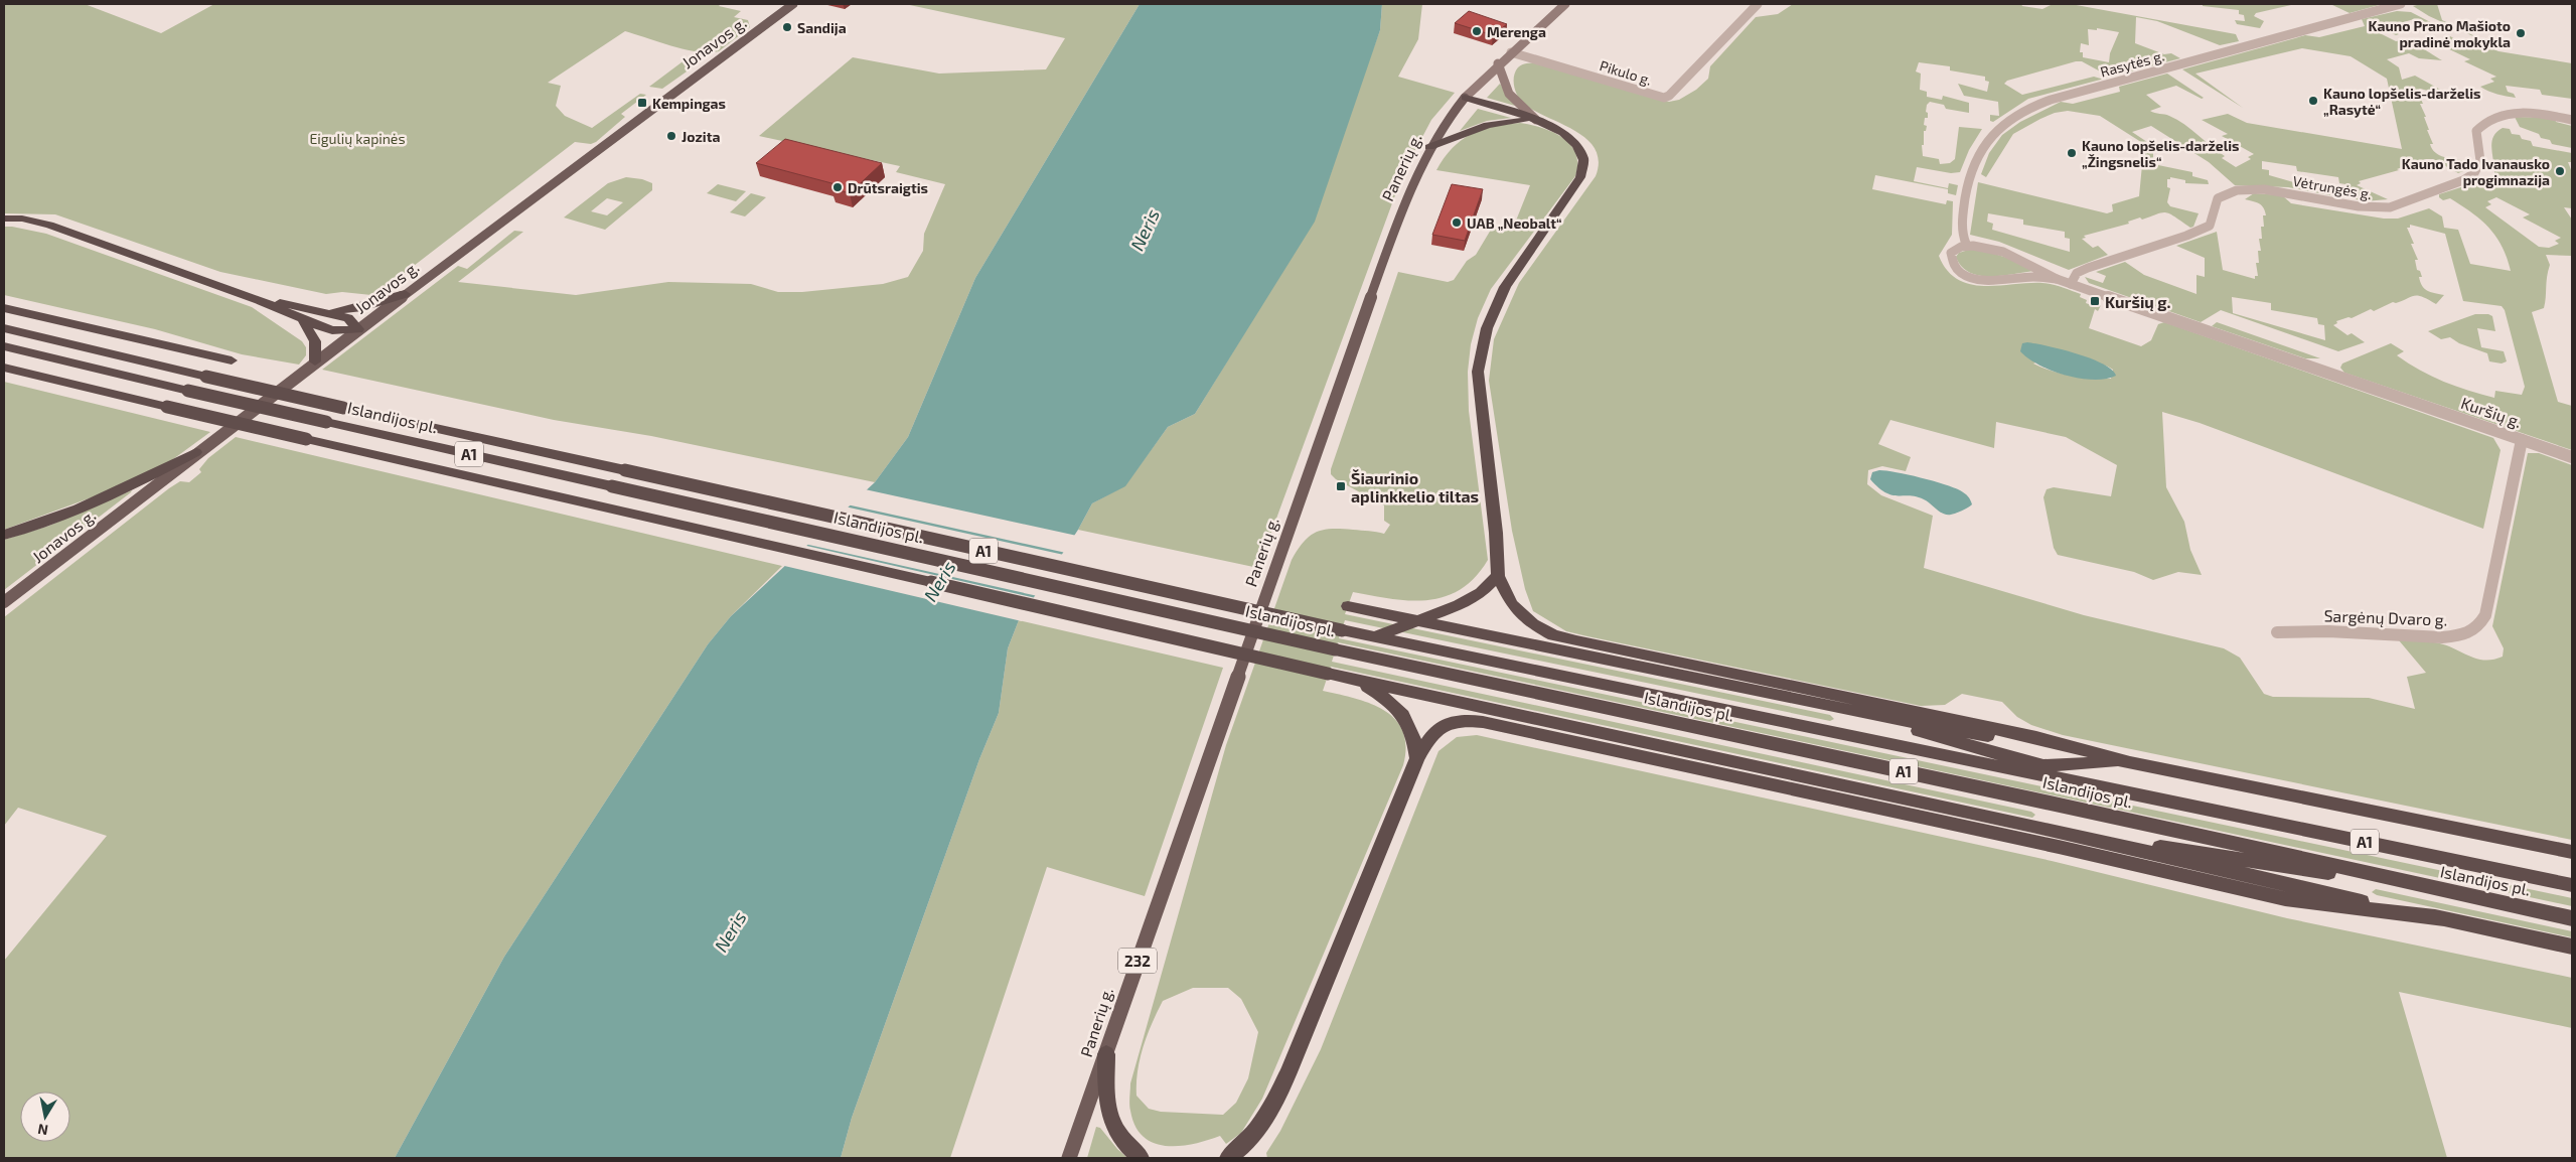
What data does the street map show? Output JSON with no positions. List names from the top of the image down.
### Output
{
  "streets": {
    "highway": ["Islandijos pl.", "A1"],
    "main road": ["Jonavos g.", "Panerių g.", "232"],
    "street": [
      "Rasytės g.",
      "Pikulo g.",
      "Vėtrungės g.",
      "Kuršių g.",
      "Sargėnų Dvaro g."
    ]
  },
  "crossings": [
    ["Rasytės g.", "Kuršių g."],
    ["Pikulo g.", "Panerių g."],
    ["Vėtrungės g.", "Kuršių g."],
    ["Kuršių g.", "Sargėnų Dvaro g."]
  ],
  "water": ["Neris"],
  "parks": ["Eigulių kapinės"],
  "places": {
    "other": [
      "Sandija",
      "Merenga",
      "Kauno Prano Mašioto pradinė mokykla",
      "Kauno lopšelis-darželis „Rasytė“",
      "Jozita",
      "Kauno lopšelis-darželis „Žingsnelis“",
      "Kauno Tado Ivanausko progimnazija",
      "Drūtsraigtis",
      "UAB „Neobalt“"
    ],
    "transit": ["Kempingas", "Kuršių g.", "Šiaurinio aplinkkelio tiltas"]
  },
  "north": "bottom"
}
